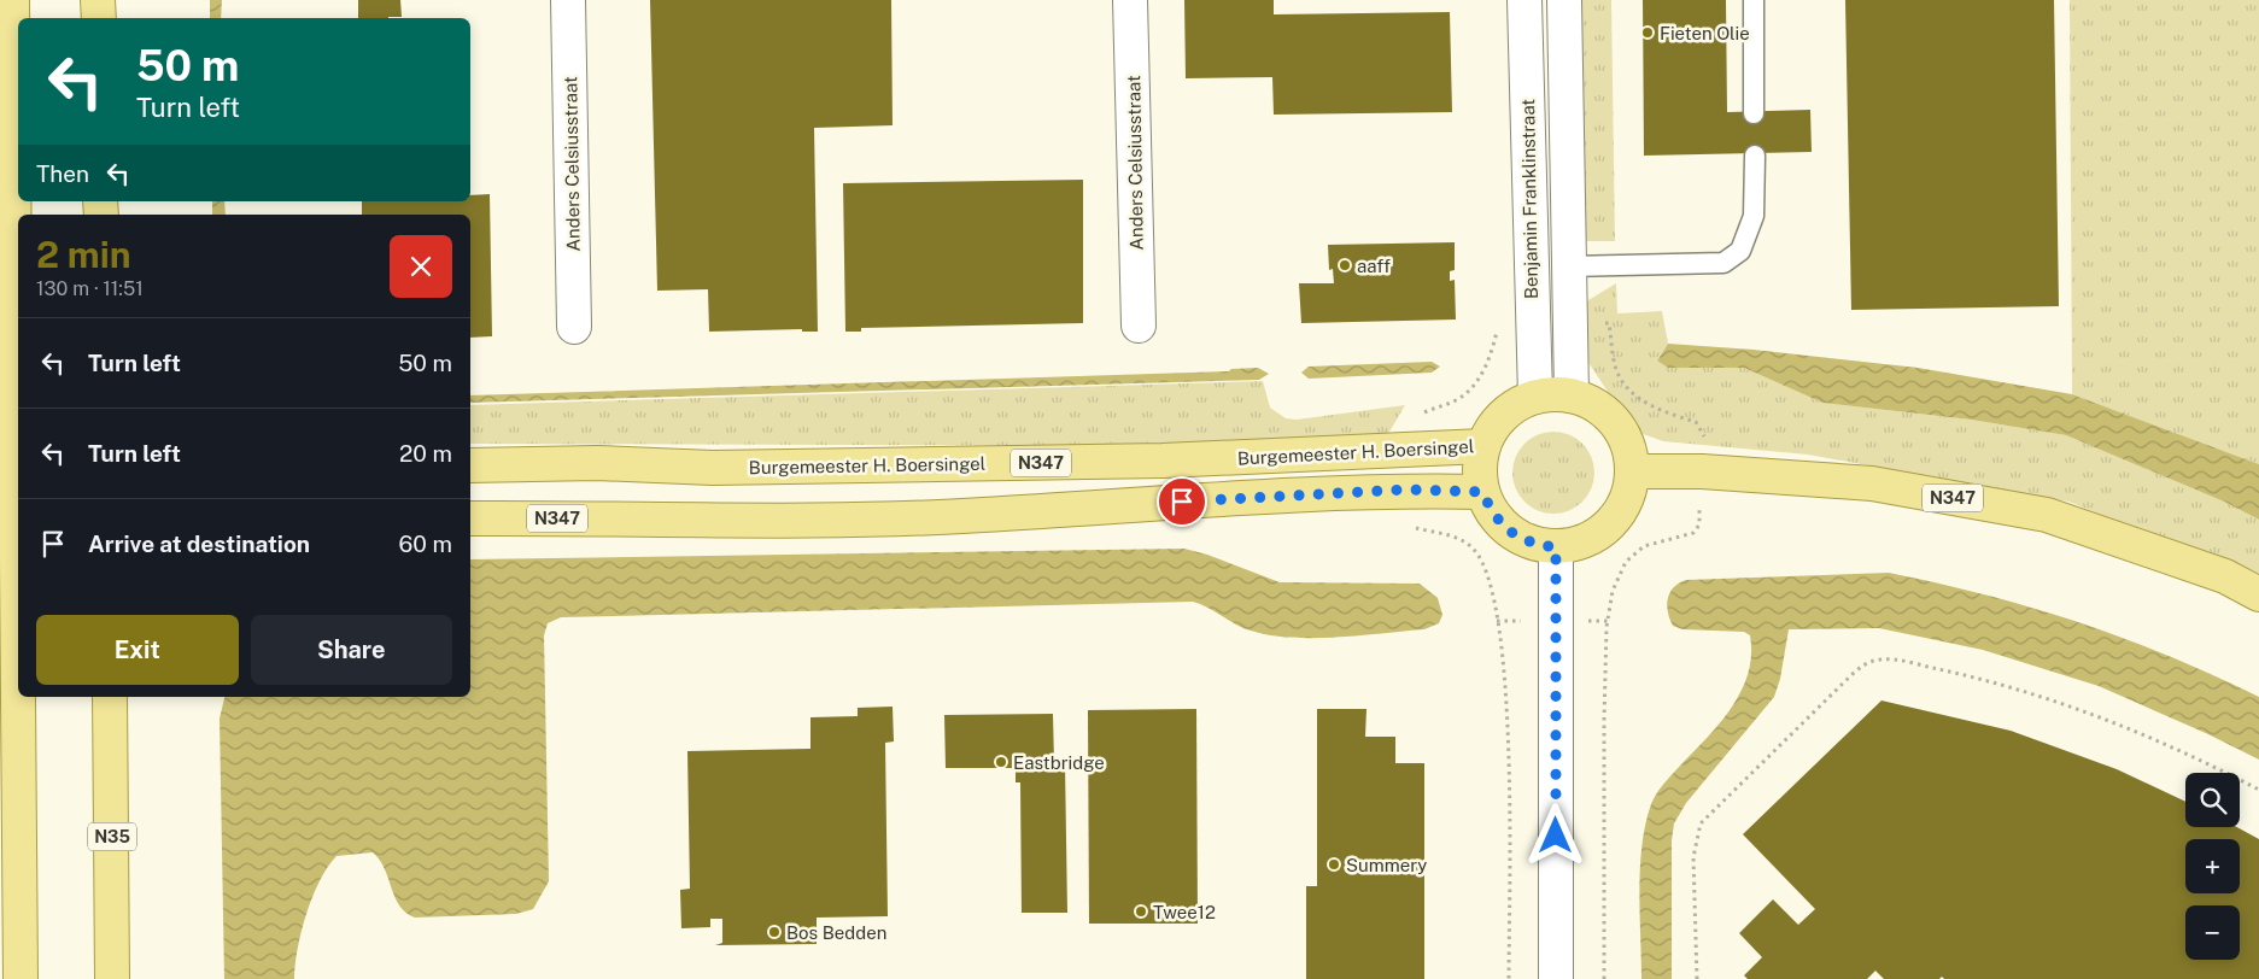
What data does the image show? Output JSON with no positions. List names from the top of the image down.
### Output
{
  "streets": {
    "main road": ["Burgemeester H. Boersingel", "N347", "N35"],
    "street": ["Anders Celsiusstraat", "Benjamin Franklinstraat"]
  },
  "crossings": [
    ["Benjamin Franklinstraat", "Burgemeester H. Boersingel"],
    ["Benjamin Franklinstraat", "N347"],
    ["Burgemeester H. Boersingel", "N347"]
  ],
  "places": [
    "Fieten Olie",
    "aaff",
    "Eastbridge",
    "Summery",
    "Twee12",
    "Bos Bedden"
  ],
  "page": {
    "turn": ["50 m", "Turn left"],
    "then": "Then",
    "heading": ["2 min", "130 m · 11:51"],
    "list": [
      {
        "name": "Turn left",
        "value": "50 m"
      },
      {
        "name": "Turn left",
        "value": "20 m"
      },
      {
        "name": "Arrive at destination",
        "value": "60 m"
      }
    ],
    "buttons": ["Exit", "Share"],
    "map_buttons": ["+", "−"]
  }
}
